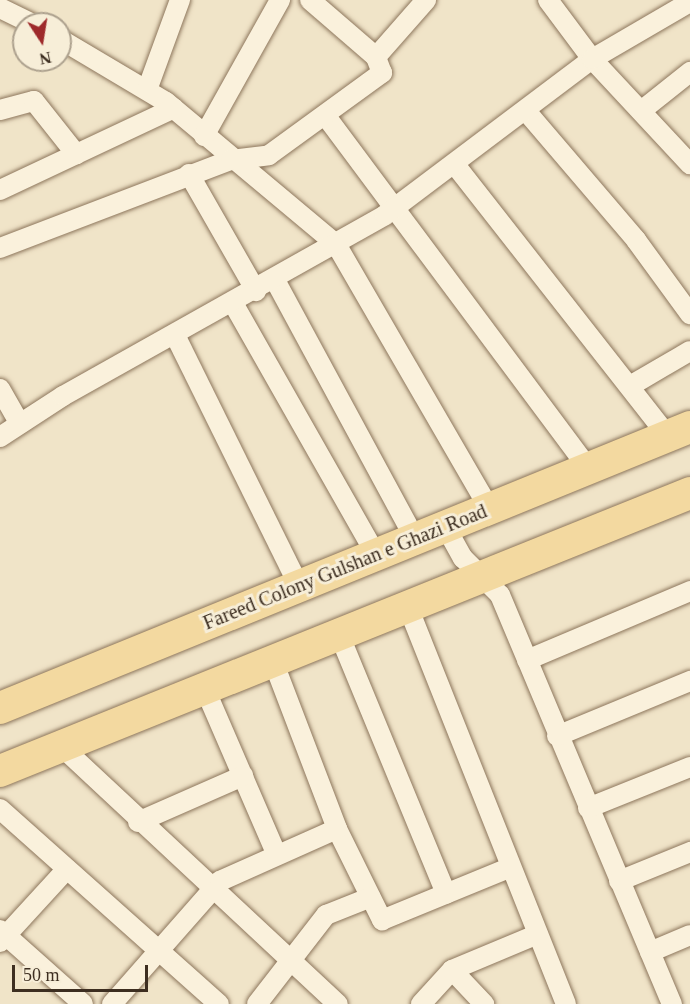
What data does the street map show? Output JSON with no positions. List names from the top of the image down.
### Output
{
  "streets": {
    "main road": ["Fareed Colony Gulshan e Ghazi Road"]
  },
  "scale_bar": "50 m",
  "north": "bottom"
}
